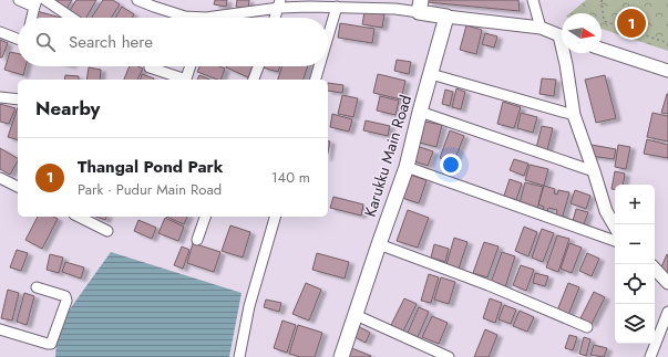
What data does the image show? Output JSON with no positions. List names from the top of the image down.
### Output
{
  "streets": {
    "main road": ["Karukku Main Road"]
  },
  "north": "right",
  "page": {
    "pins": "1",
    "search": "Search here",
    "heading": "Nearby",
    "list": [
      {
        "mark": "1",
        "name": "Thangal Pond Park",
        "note": "Park · Pudur Main Road",
        "value": "140 m"
      }
    ],
    "map_buttons": ["+", "−"]
  }
}
